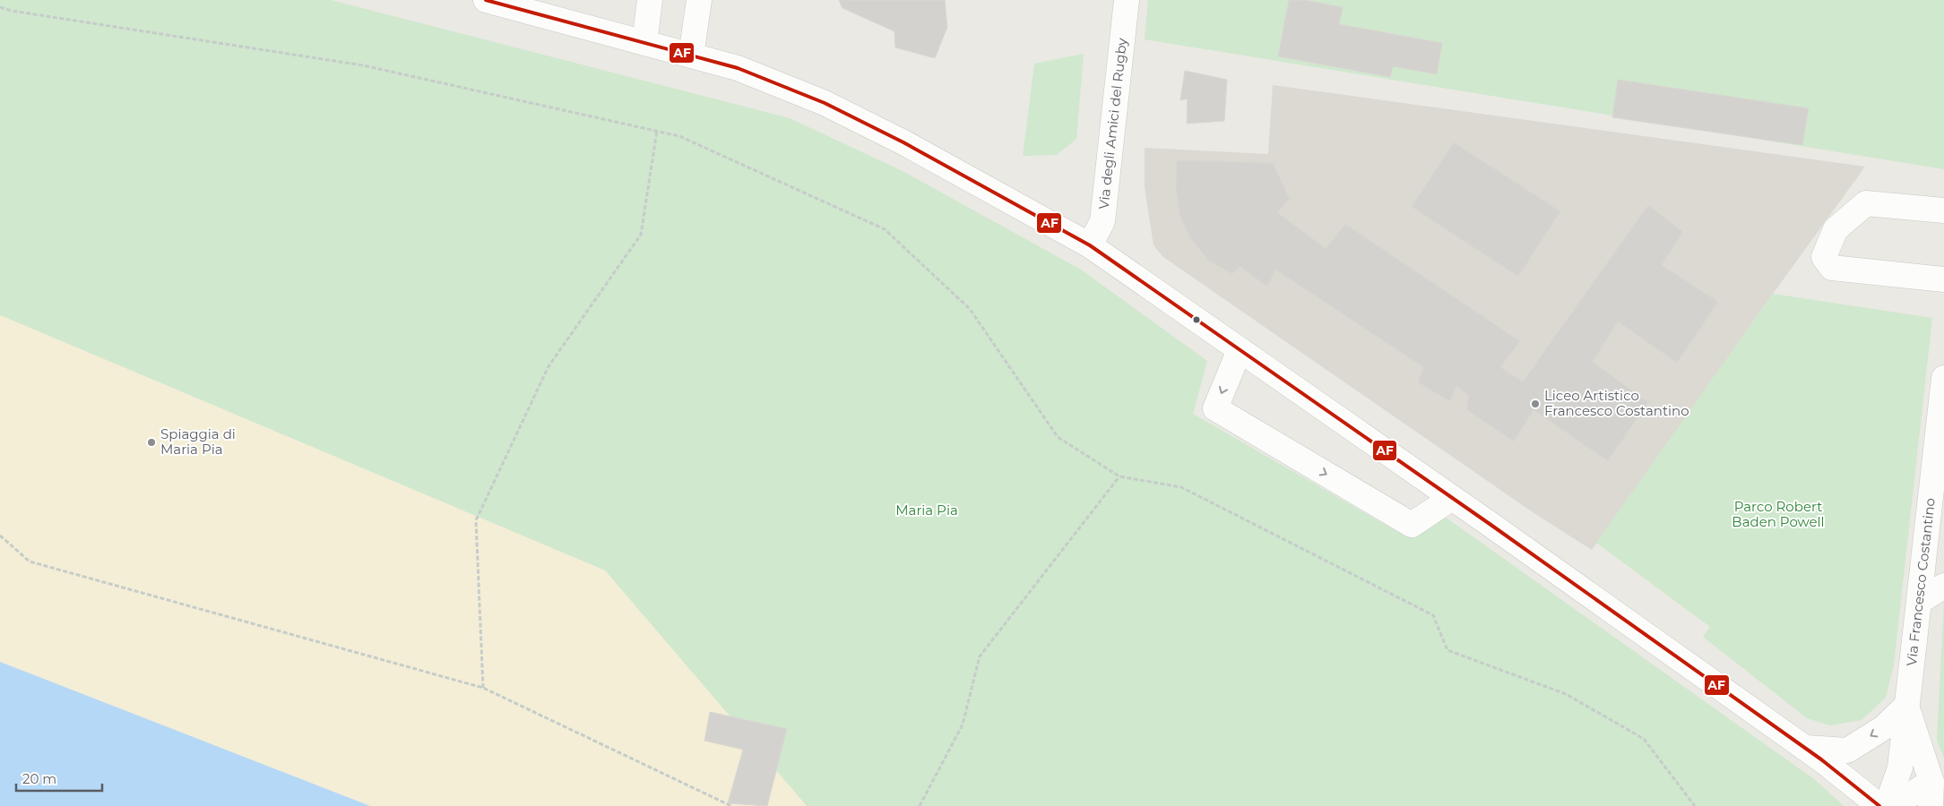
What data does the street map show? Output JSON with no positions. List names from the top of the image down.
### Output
{
  "streets": {
    "street": ["Via degli Amici del Rugby", "Via Francesco Costantino"]
  },
  "parks": ["Parco Robert Baden Powell", "Maria Pia"],
  "places": ["Liceo Artistico Francesco Costantino", "Spiaggia di Maria Pia"],
  "lines": ["transit line AF"],
  "scale_bar": "20 m"
}
